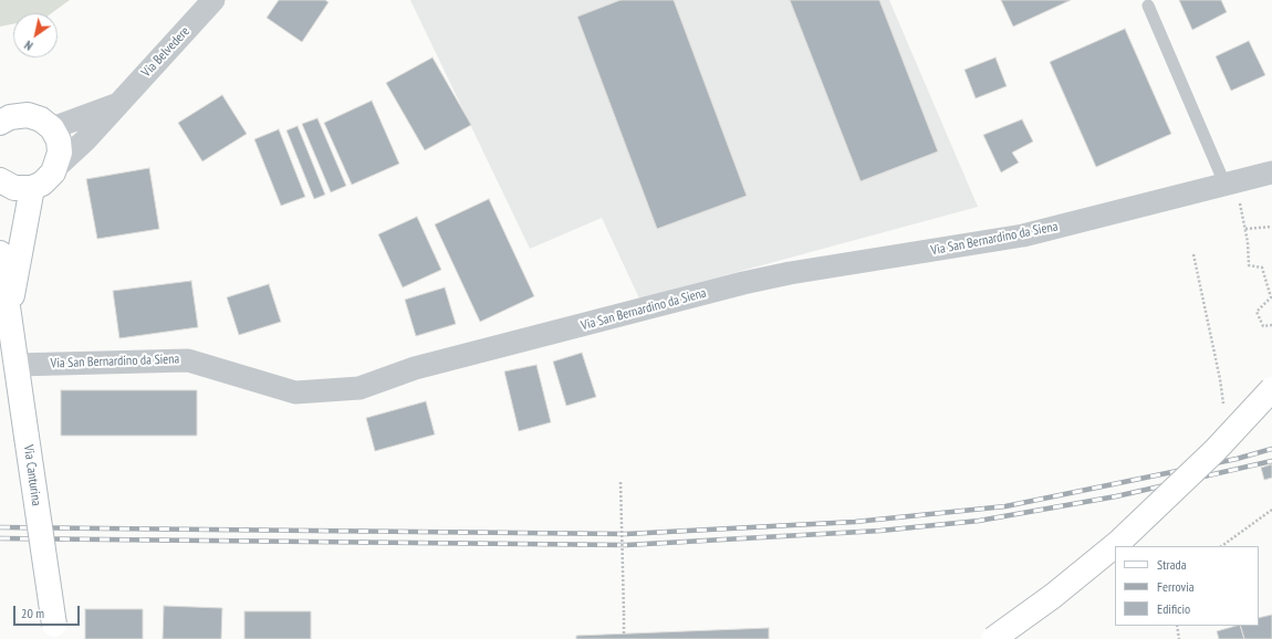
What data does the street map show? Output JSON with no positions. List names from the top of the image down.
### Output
{
  "streets": {
    "main road": ["Via Canturina"],
    "street": ["Via Belvedere", "Via San Bernardino da Siena"]
  },
  "crossings": [
    ["Via San Bernardino da Siena", "Via Canturina"]
  ],
  "legend": ["Strada", "Ferrovia", "Edificio"],
  "scale_bar": "20 m",
  "north": "bottom left"
}
